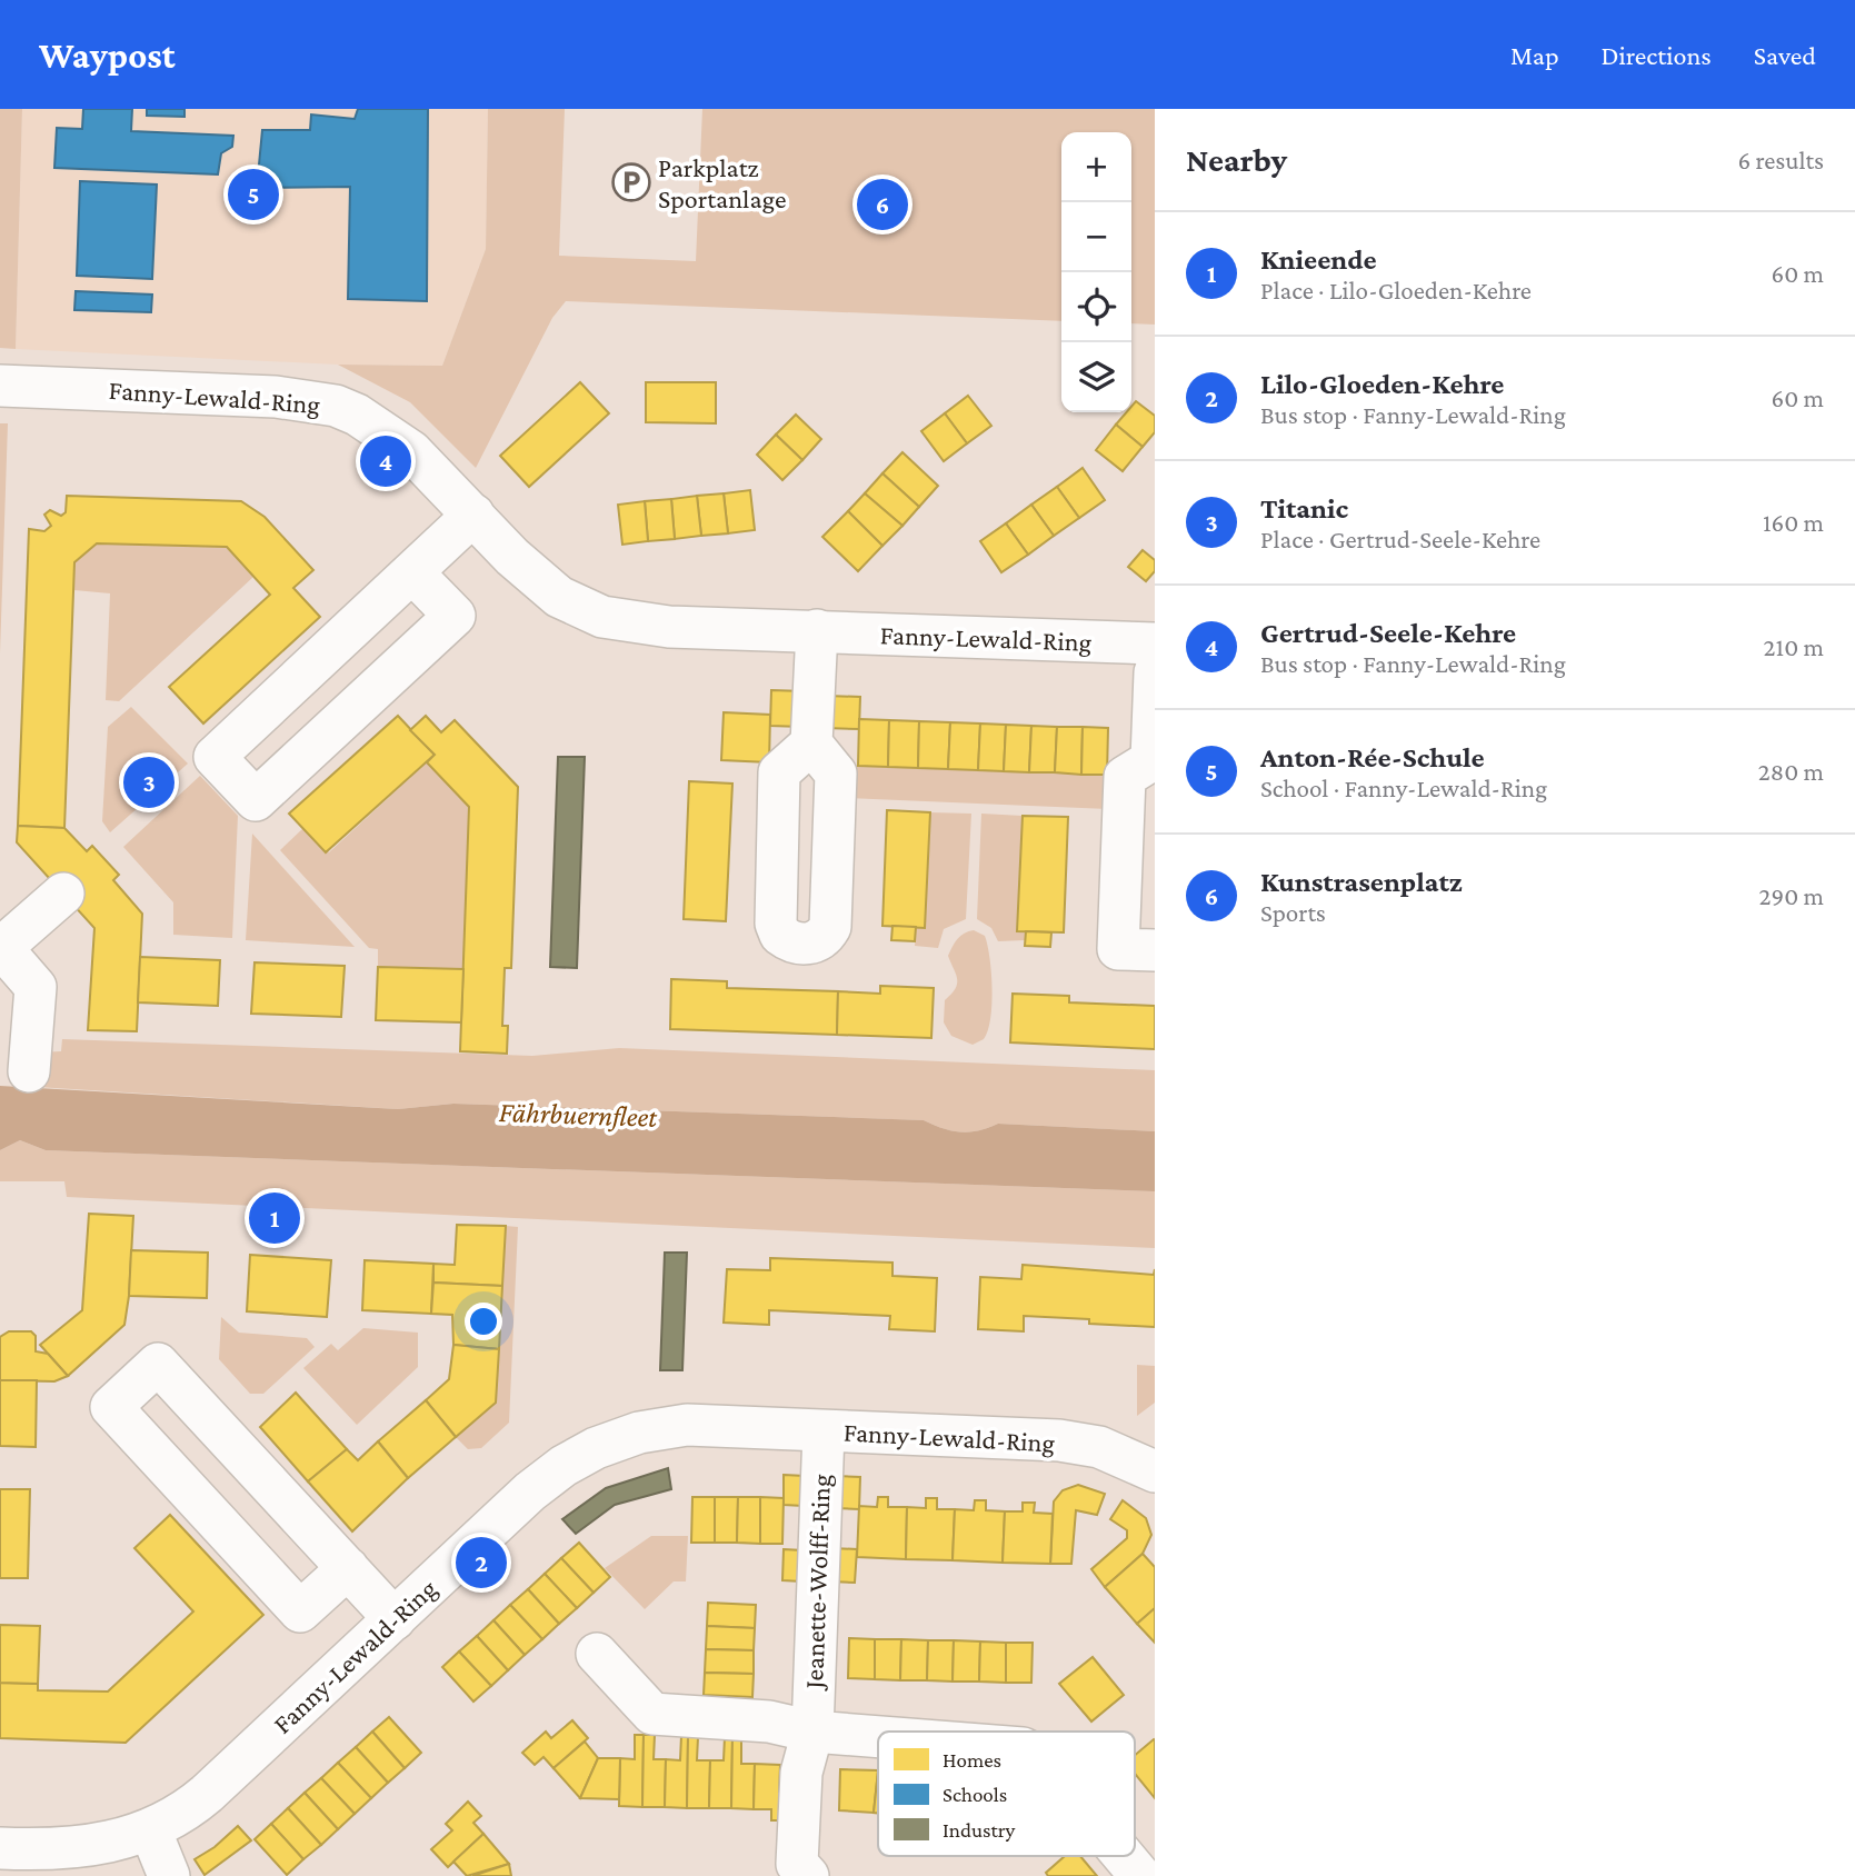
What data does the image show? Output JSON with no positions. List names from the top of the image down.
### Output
{
  "streets": {
    "street": ["Fanny-Lewald-Ring", "Jeanette-Wolff-Ring"]
  },
  "crossings": [
    ["Fanny-Lewald-Ring", "Jeanette-Wolff-Ring"]
  ],
  "water": ["Fährbuernfleet"],
  "places": {
    "parking": ["Parkplatz Sportanlage"]
  },
  "legend": ["Homes", "Schools", "Industry"],
  "page": {
    "header": "Waypost",
    "nav": ["Map", "Directions", "Saved"],
    "heading": ["Nearby", "6 results"],
    "map_buttons": ["+", "−"],
    "pins": [
      "5",
      "6",
      "4",
      "3",
      "1",
      "2"
    ],
    "list": [
      {
        "mark": "1",
        "name": "Knieende",
        "note": "Place · Lilo-Gloeden-Kehre",
        "value": "60 m"
      },
      {
        "mark": "2",
        "name": "Lilo-Gloeden-Kehre",
        "note": "Bus stop · Fanny-Lewald-Ring",
        "value": "60 m"
      },
      {
        "mark": "3",
        "name": "Titanic",
        "note": "Place · Gertrud-Seele-Kehre",
        "value": "160 m"
      },
      {
        "mark": "4",
        "name": "Gertrud-Seele-Kehre",
        "note": "Bus stop · Fanny-Lewald-Ring",
        "value": "210 m"
      },
      {
        "mark": "5",
        "name": "Anton-Rée-Schule",
        "note": "School · Fanny-Lewald-Ring",
        "value": "280 m"
      },
      {
        "mark": "6",
        "name": "Kunstrasenplatz",
        "note": "Sports",
        "value": "290 m"
      }
    ]
  }
}
